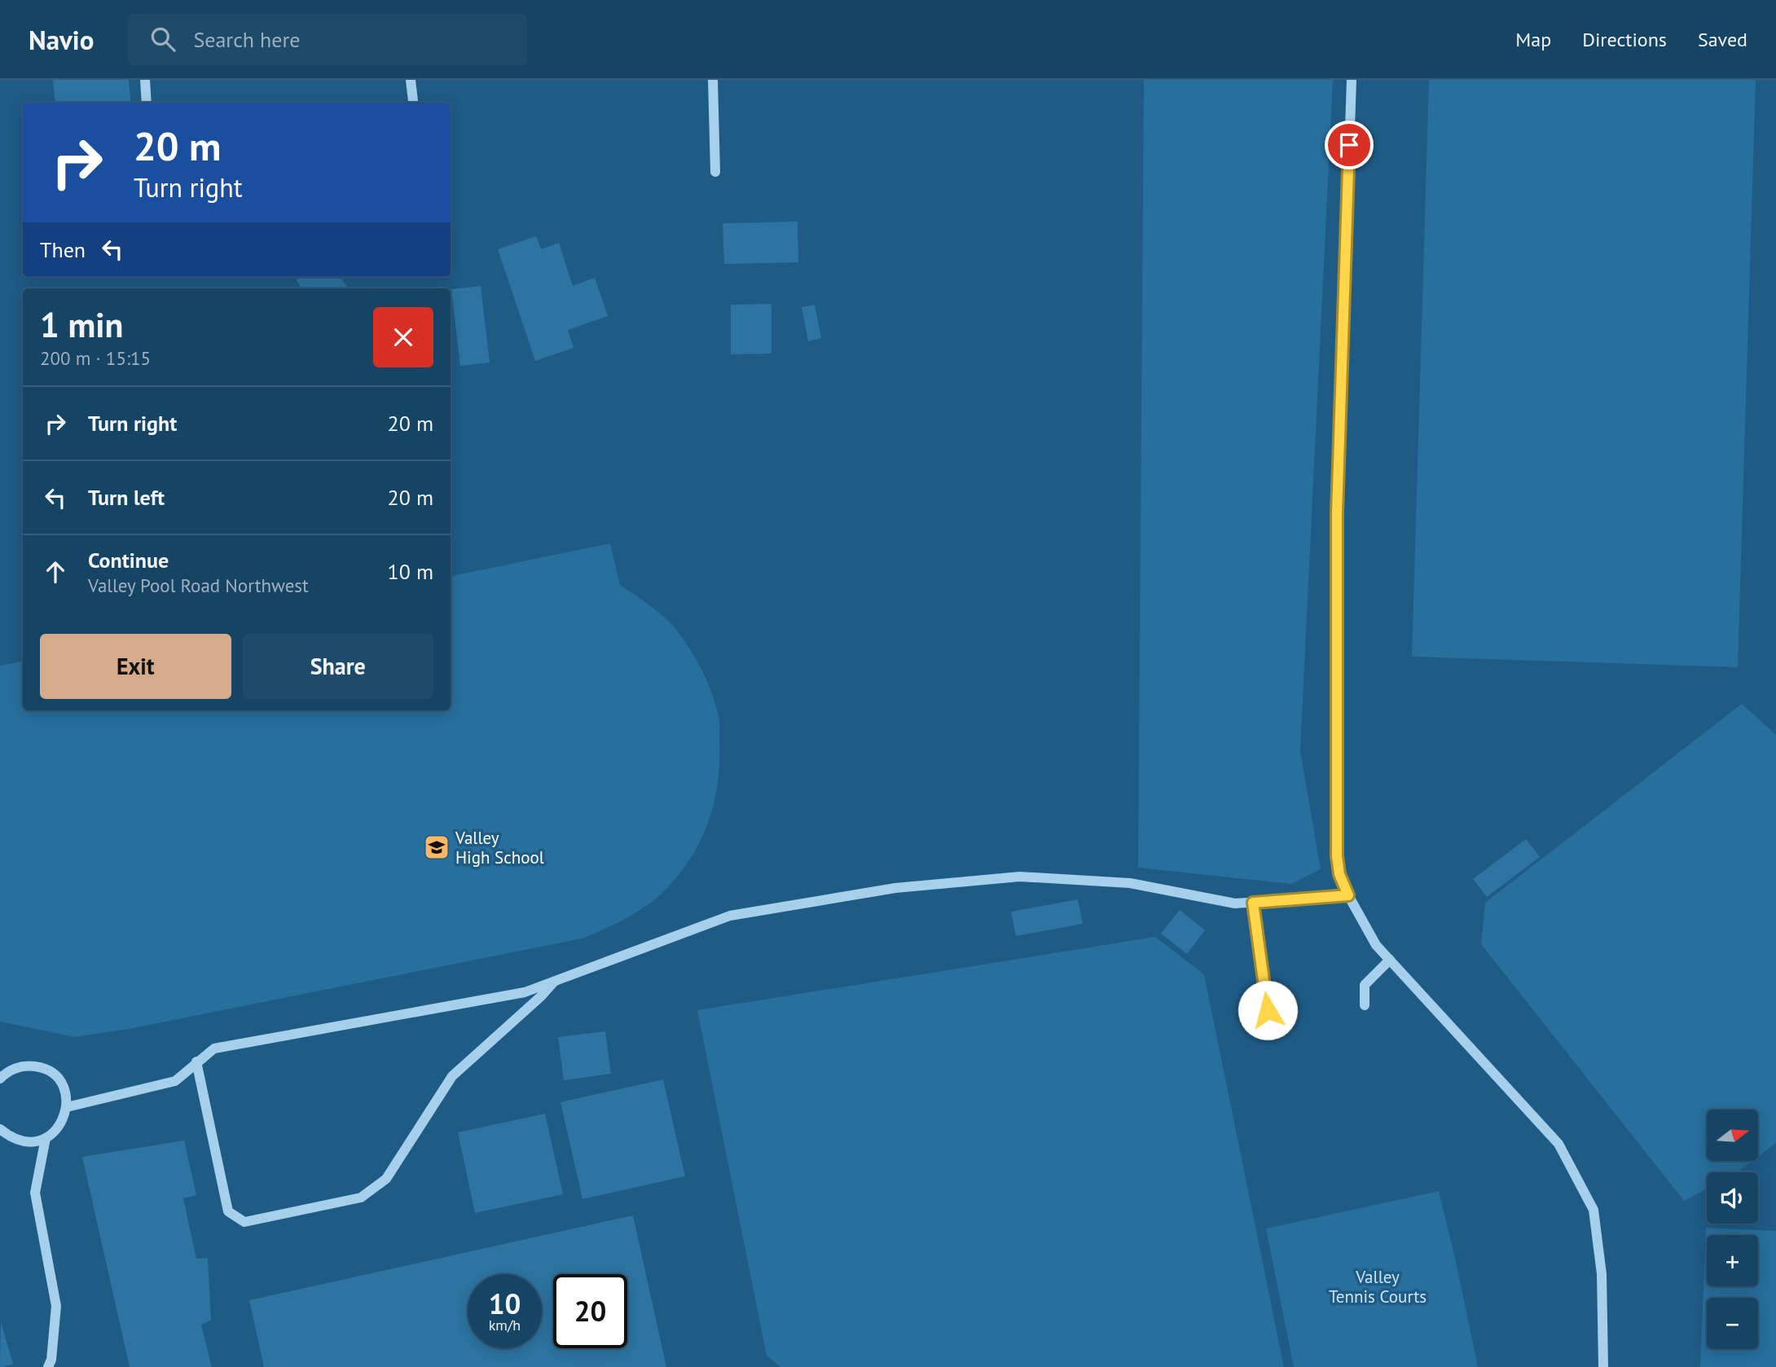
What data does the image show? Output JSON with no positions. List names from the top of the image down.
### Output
{
  "parks": ["Valley Tennis Courts"],
  "places": {
    "school or university": ["Valley High School"]
  },
  "north": "right",
  "page": {
    "header": "Navio",
    "search": "Search here",
    "nav": ["Map", "Directions", "Saved"],
    "turn": ["20 m", "Turn right"],
    "then": "Then",
    "heading": ["1 min", "200 m · 15:15"],
    "list": [
      {
        "name": "Turn right",
        "value": "20 m"
      },
      {
        "name": "Turn left",
        "value": "20 m"
      },
      {
        "name": "Continue",
        "note": "Valley Pool Road Northwest",
        "value": "10 m"
      }
    ],
    "buttons": ["Exit", "Share"],
    "map_buttons": ["+", "−"],
    "speed": "10 km/h",
    "limit": "20"
  }
}
